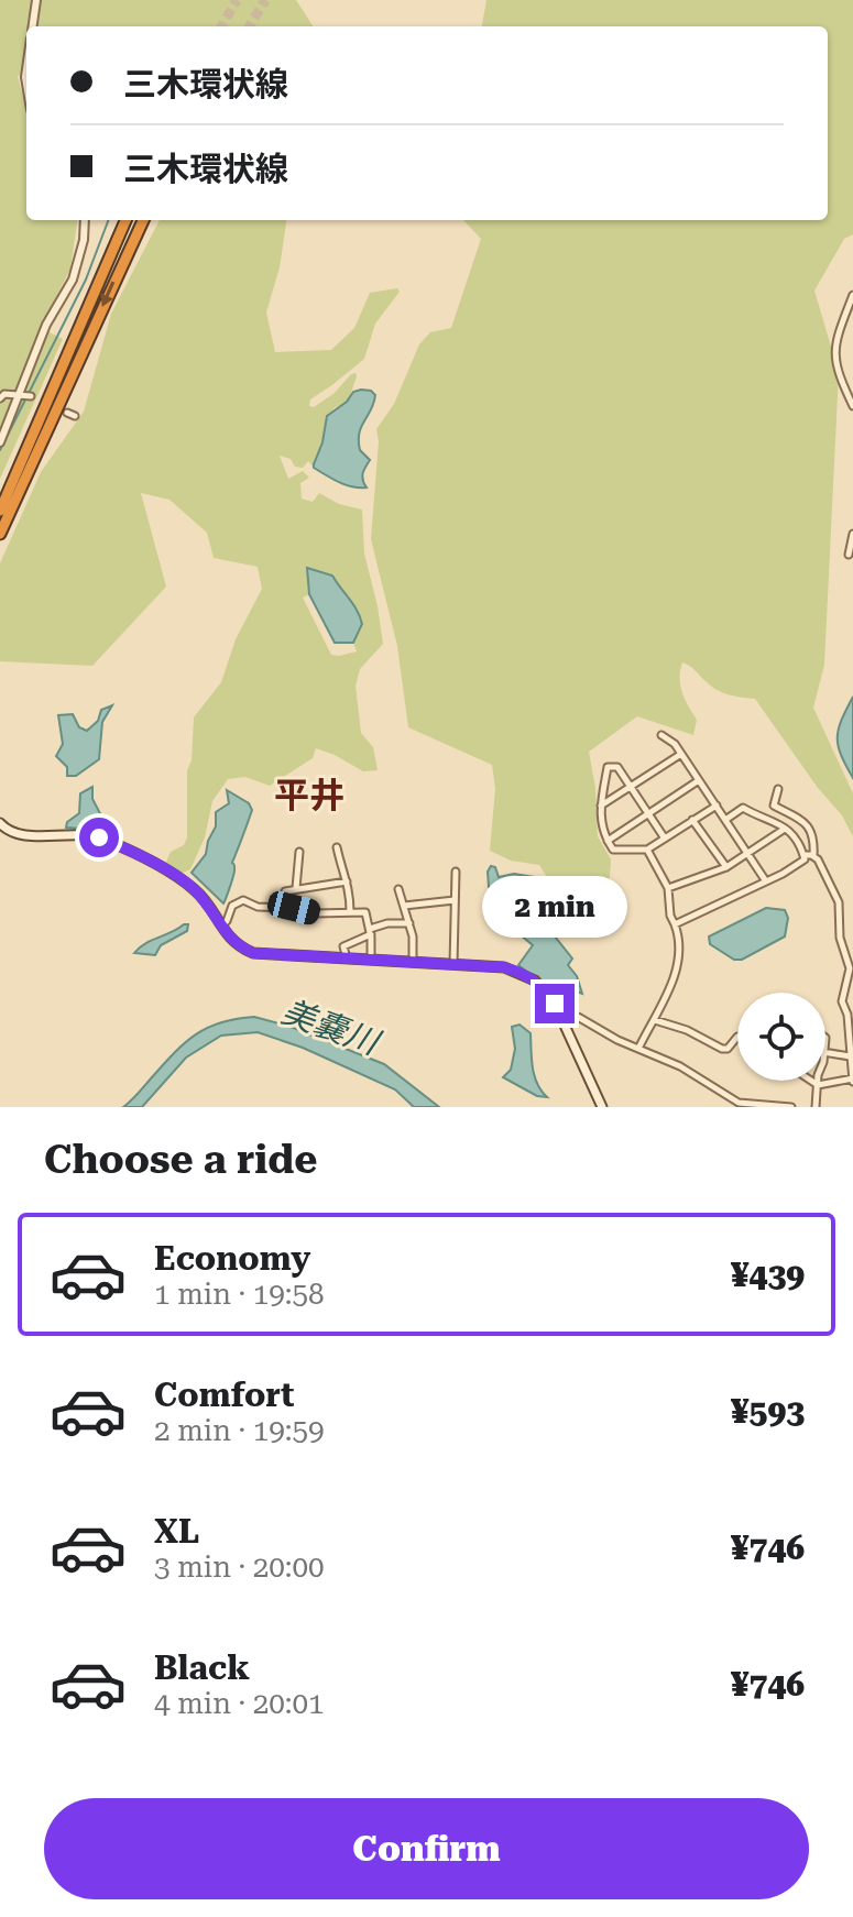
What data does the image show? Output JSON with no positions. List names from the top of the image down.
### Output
{
  "districts": ["平井"],
  "water": ["美嚢川"],
  "page": {
    "banner": ["三木環状線", "三木環状線"],
    "bubble": "2 min",
    "heading": "Choose a ride",
    "list": [
      {
        "name": "Economy",
        "note": "1 min · 19:58",
        "value": "¥439"
      },
      {
        "name": "Comfort",
        "note": "2 min · 19:59",
        "value": "¥593"
      },
      {
        "name": "XL",
        "note": "3 min · 20:00",
        "value": "¥746"
      },
      {
        "name": "Black",
        "note": "4 min · 20:01",
        "value": "¥746"
      }
    ],
    "buttons": "Confirm"
  }
}
